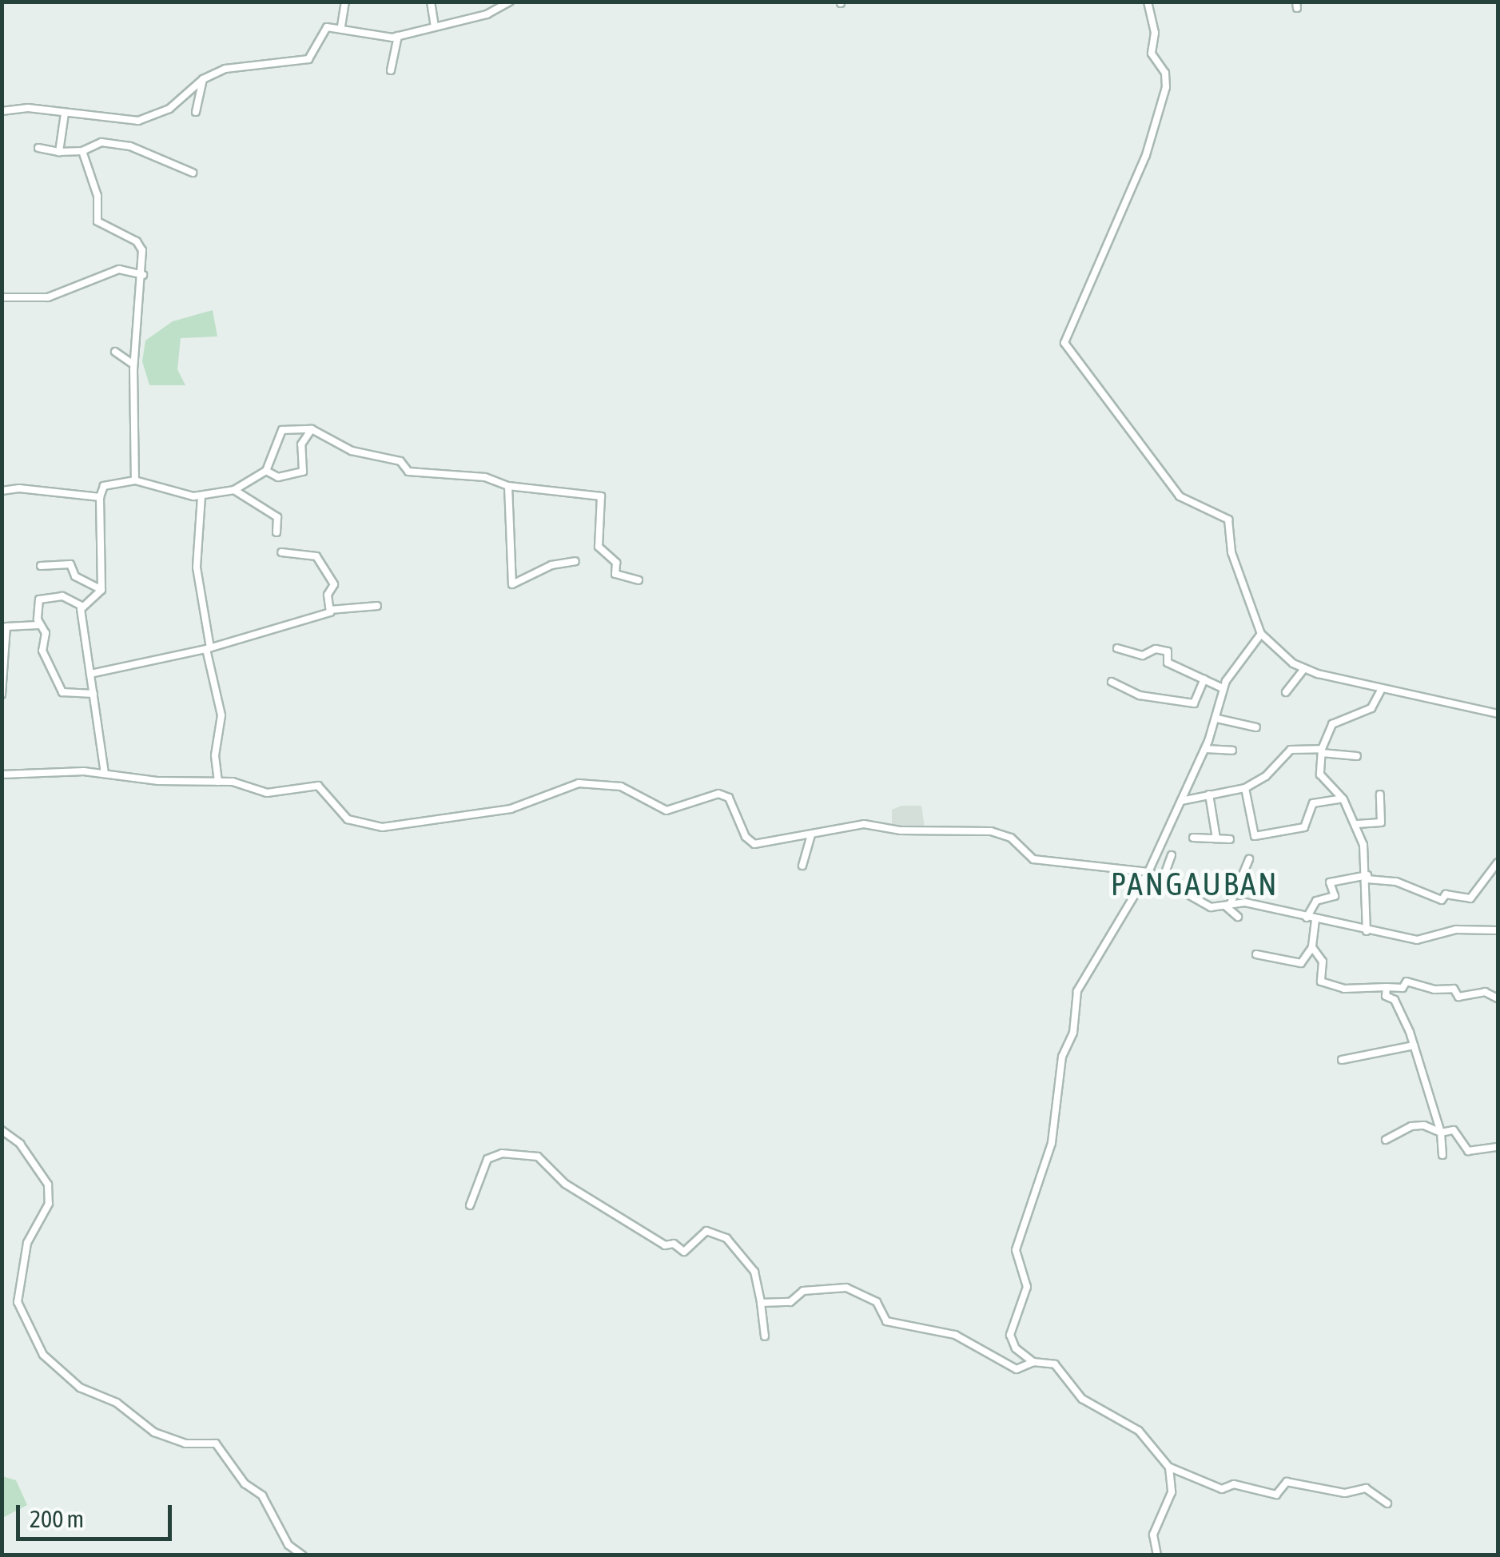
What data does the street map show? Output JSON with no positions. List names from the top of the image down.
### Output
{
  "districts": ["PANGAUBAN"],
  "scale_bar": "200 m"
}
